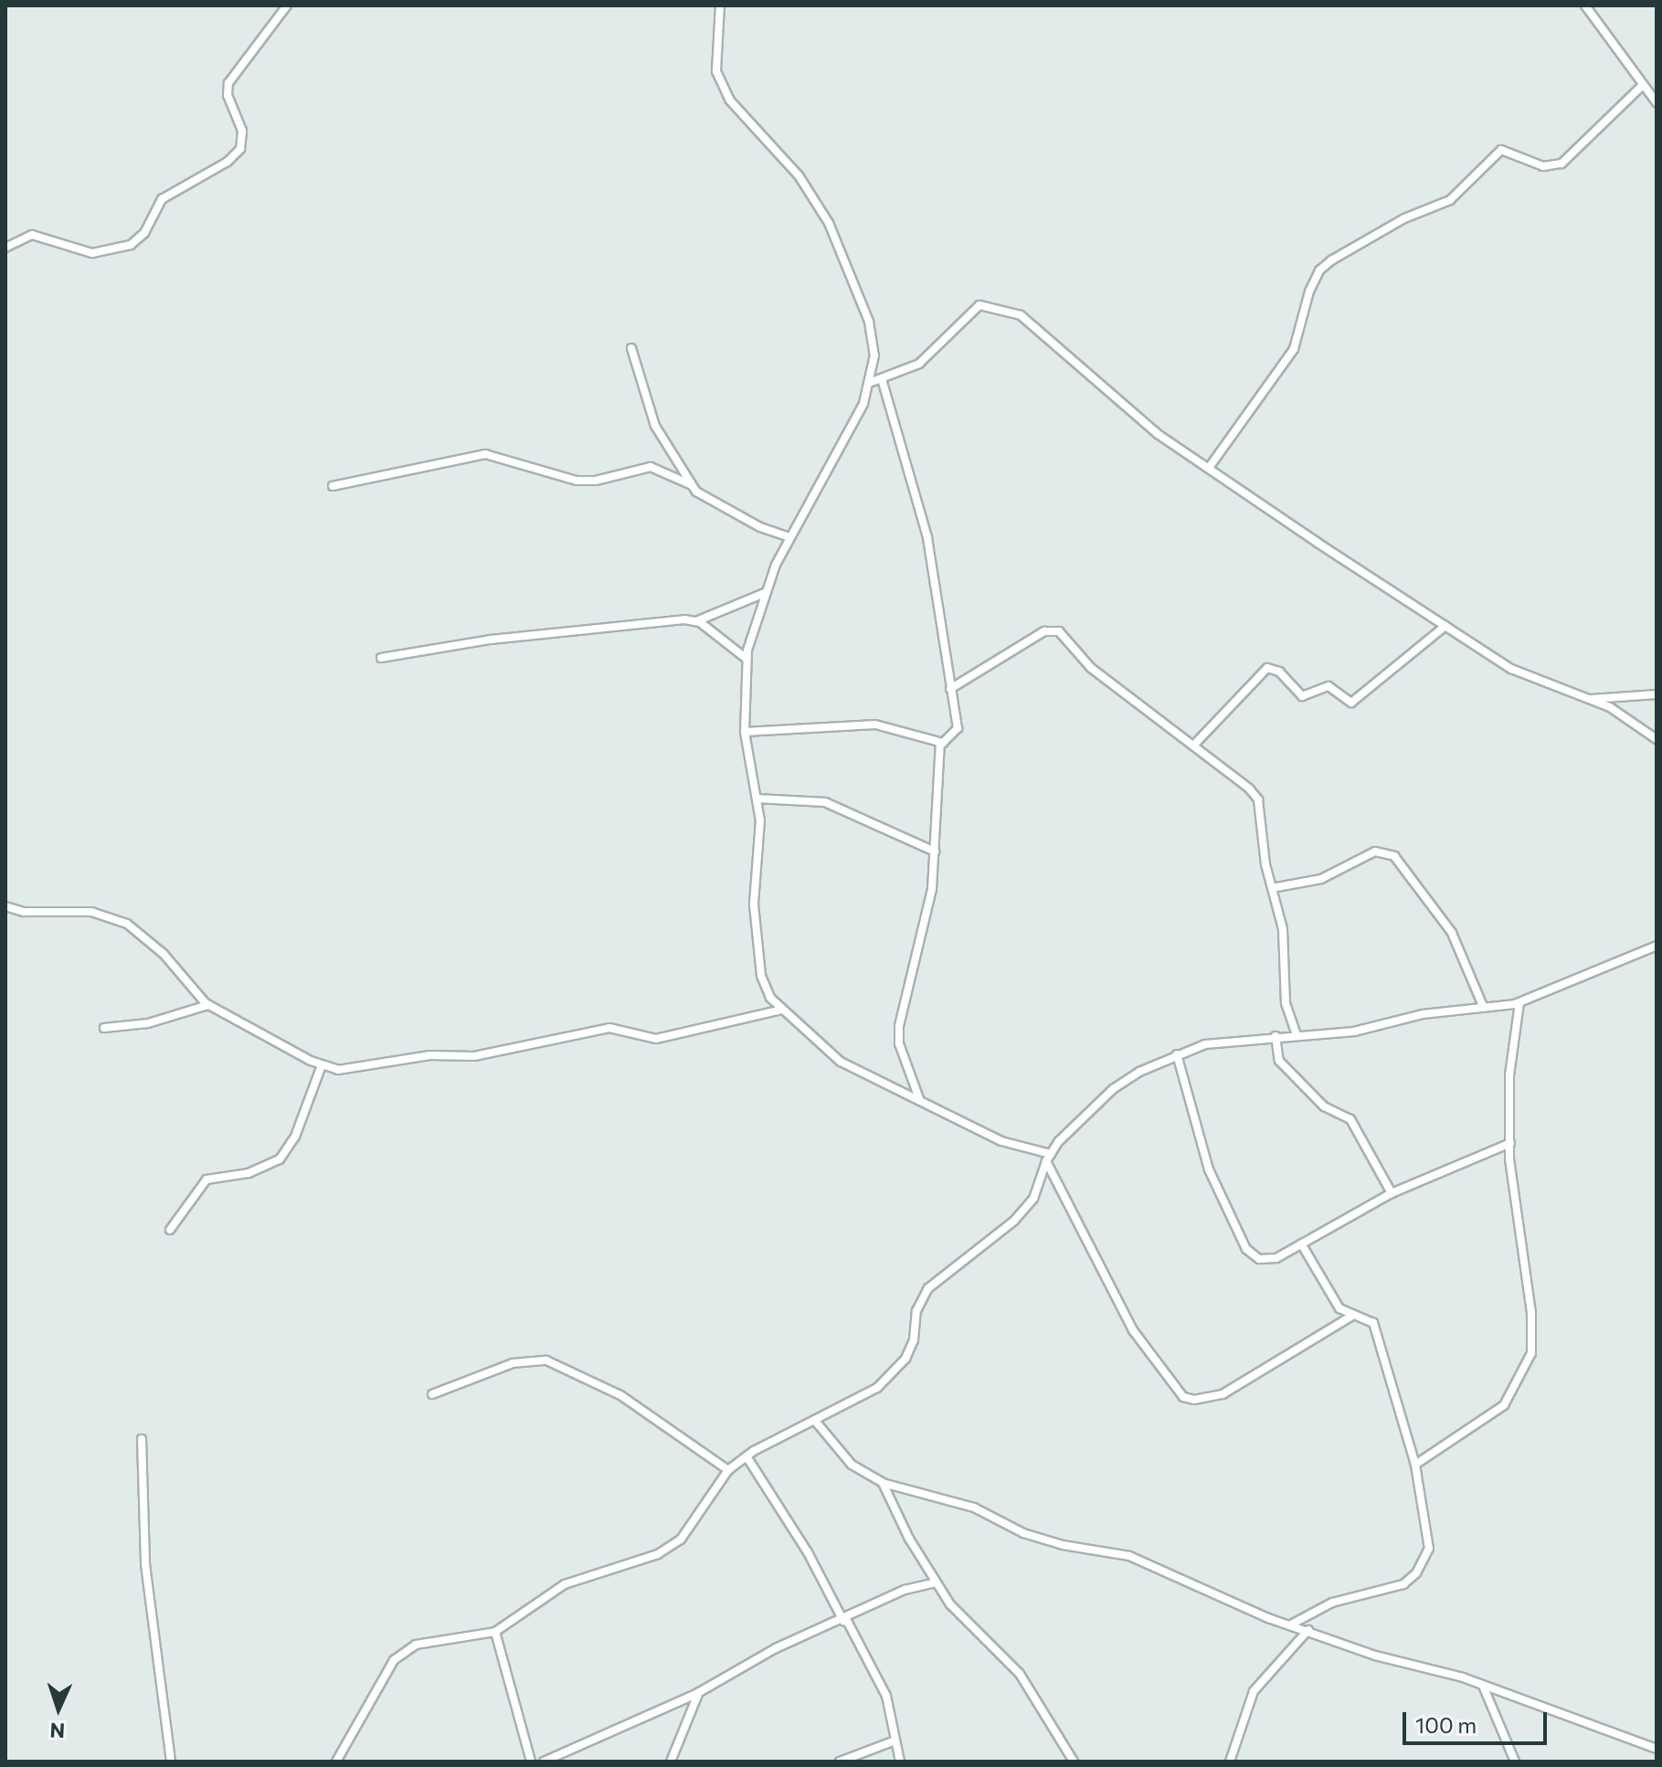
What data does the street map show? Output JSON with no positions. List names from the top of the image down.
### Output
{
  "scale_bar": "100 m",
  "north": "bottom"
}
